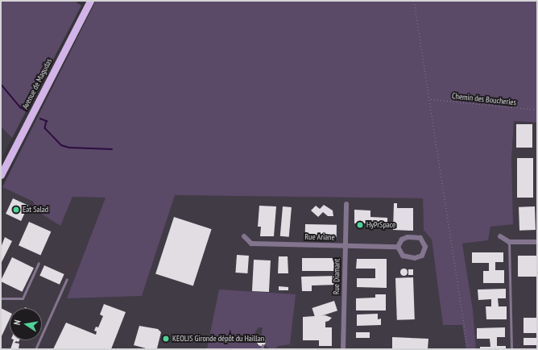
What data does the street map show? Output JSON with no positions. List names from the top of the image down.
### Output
{
  "streets": {
    "main road": ["Avenue de Magudas"],
    "street": ["Rue Ariane", "Rue Diamant"],
    "path": ["Chemin des Boucheries"]
  },
  "crossings": [
    ["Rue Ariane", "Rue Diamant"]
  ],
  "places": ["Eat Salad", "HyPrSpace", "KEOLIS Gironde dépôt du Haillan"],
  "north": "left"
}
